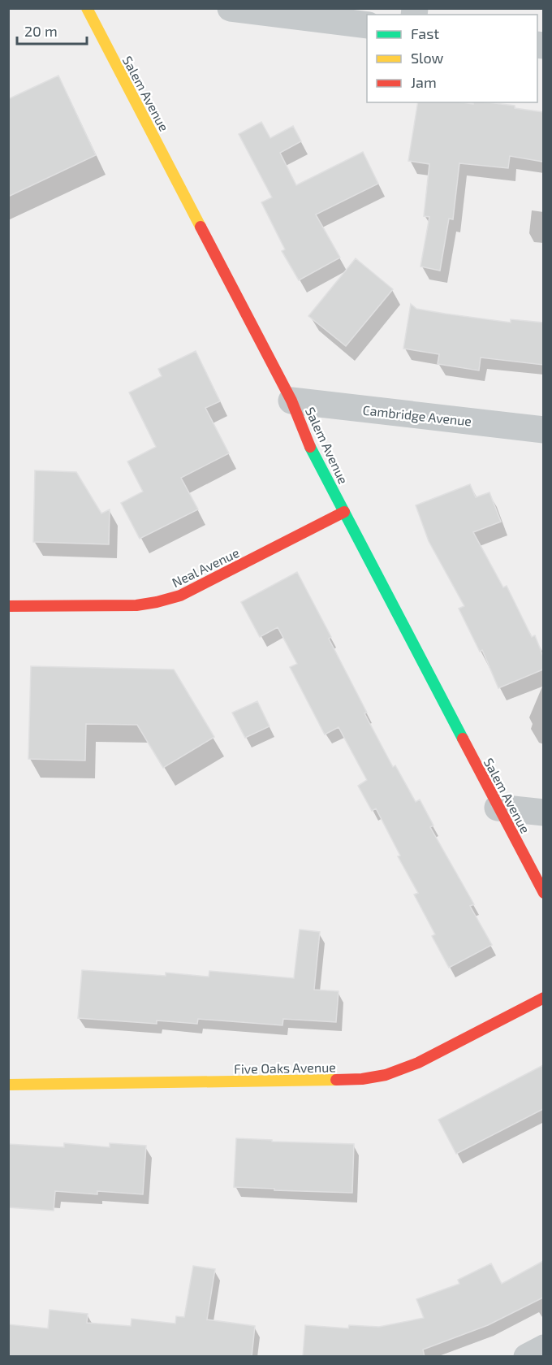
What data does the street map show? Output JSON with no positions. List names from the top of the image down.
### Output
{
  "streets": {
    "main road": ["Salem Avenue", "Neal Avenue", "Five Oaks Avenue"],
    "street": ["Cambridge Avenue"]
  },
  "crossings": [
    ["Salem Avenue", "Cambridge Avenue"],
    ["Salem Avenue", "Neal Avenue"]
  ],
  "legend": ["Fast", "Slow", "Jam"],
  "scale_bar": "20 m"
}
